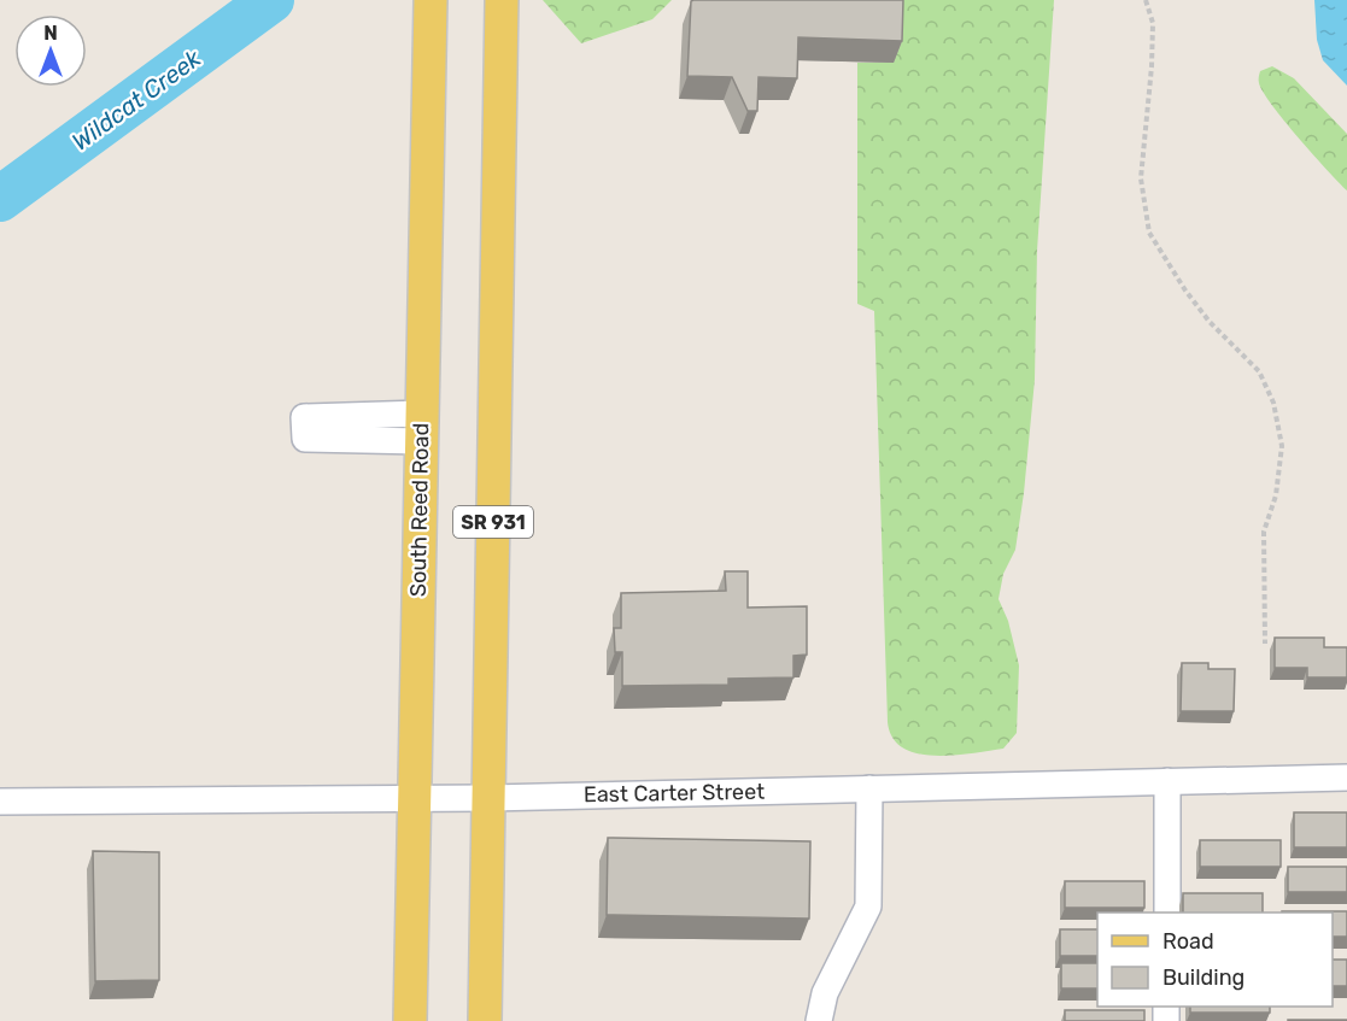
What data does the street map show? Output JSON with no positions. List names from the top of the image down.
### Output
{
  "streets": {
    "main road": ["South Reed Road", "SR 931"],
    "street": ["East Carter Street"]
  },
  "crossings": [
    ["South Reed Road", "East Carter Street"],
    ["SR 931", "East Carter Street"]
  ],
  "water": ["Wildcat Creek"],
  "legend": ["Road", "Building"],
  "north": "top"
}
